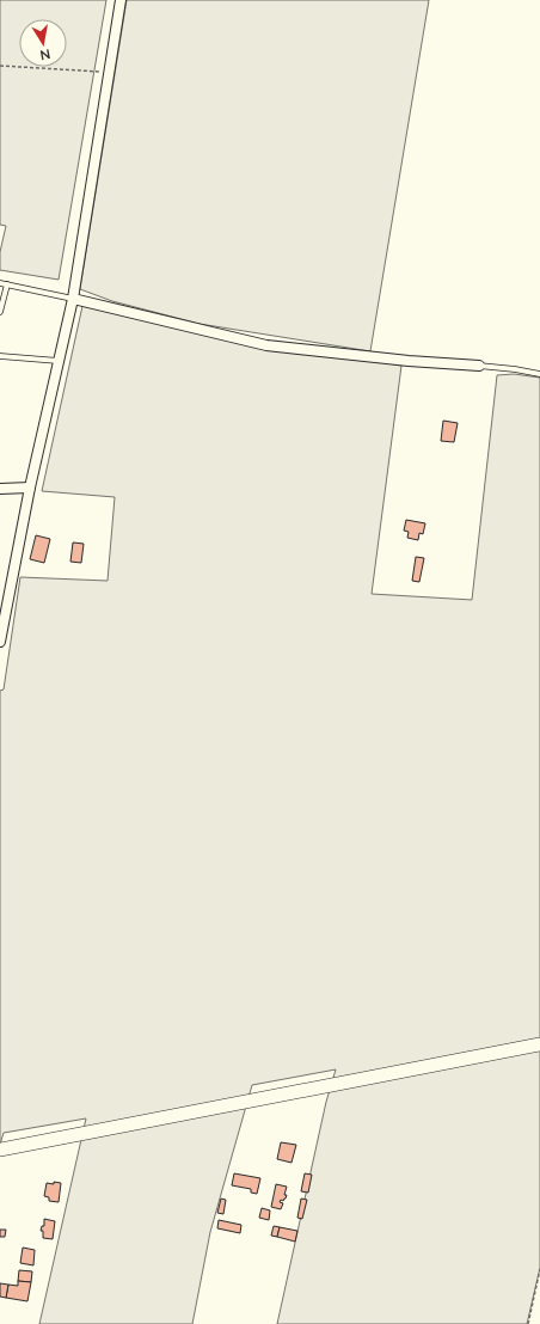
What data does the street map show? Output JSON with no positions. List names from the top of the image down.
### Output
{
  "north": "bottom"
}
